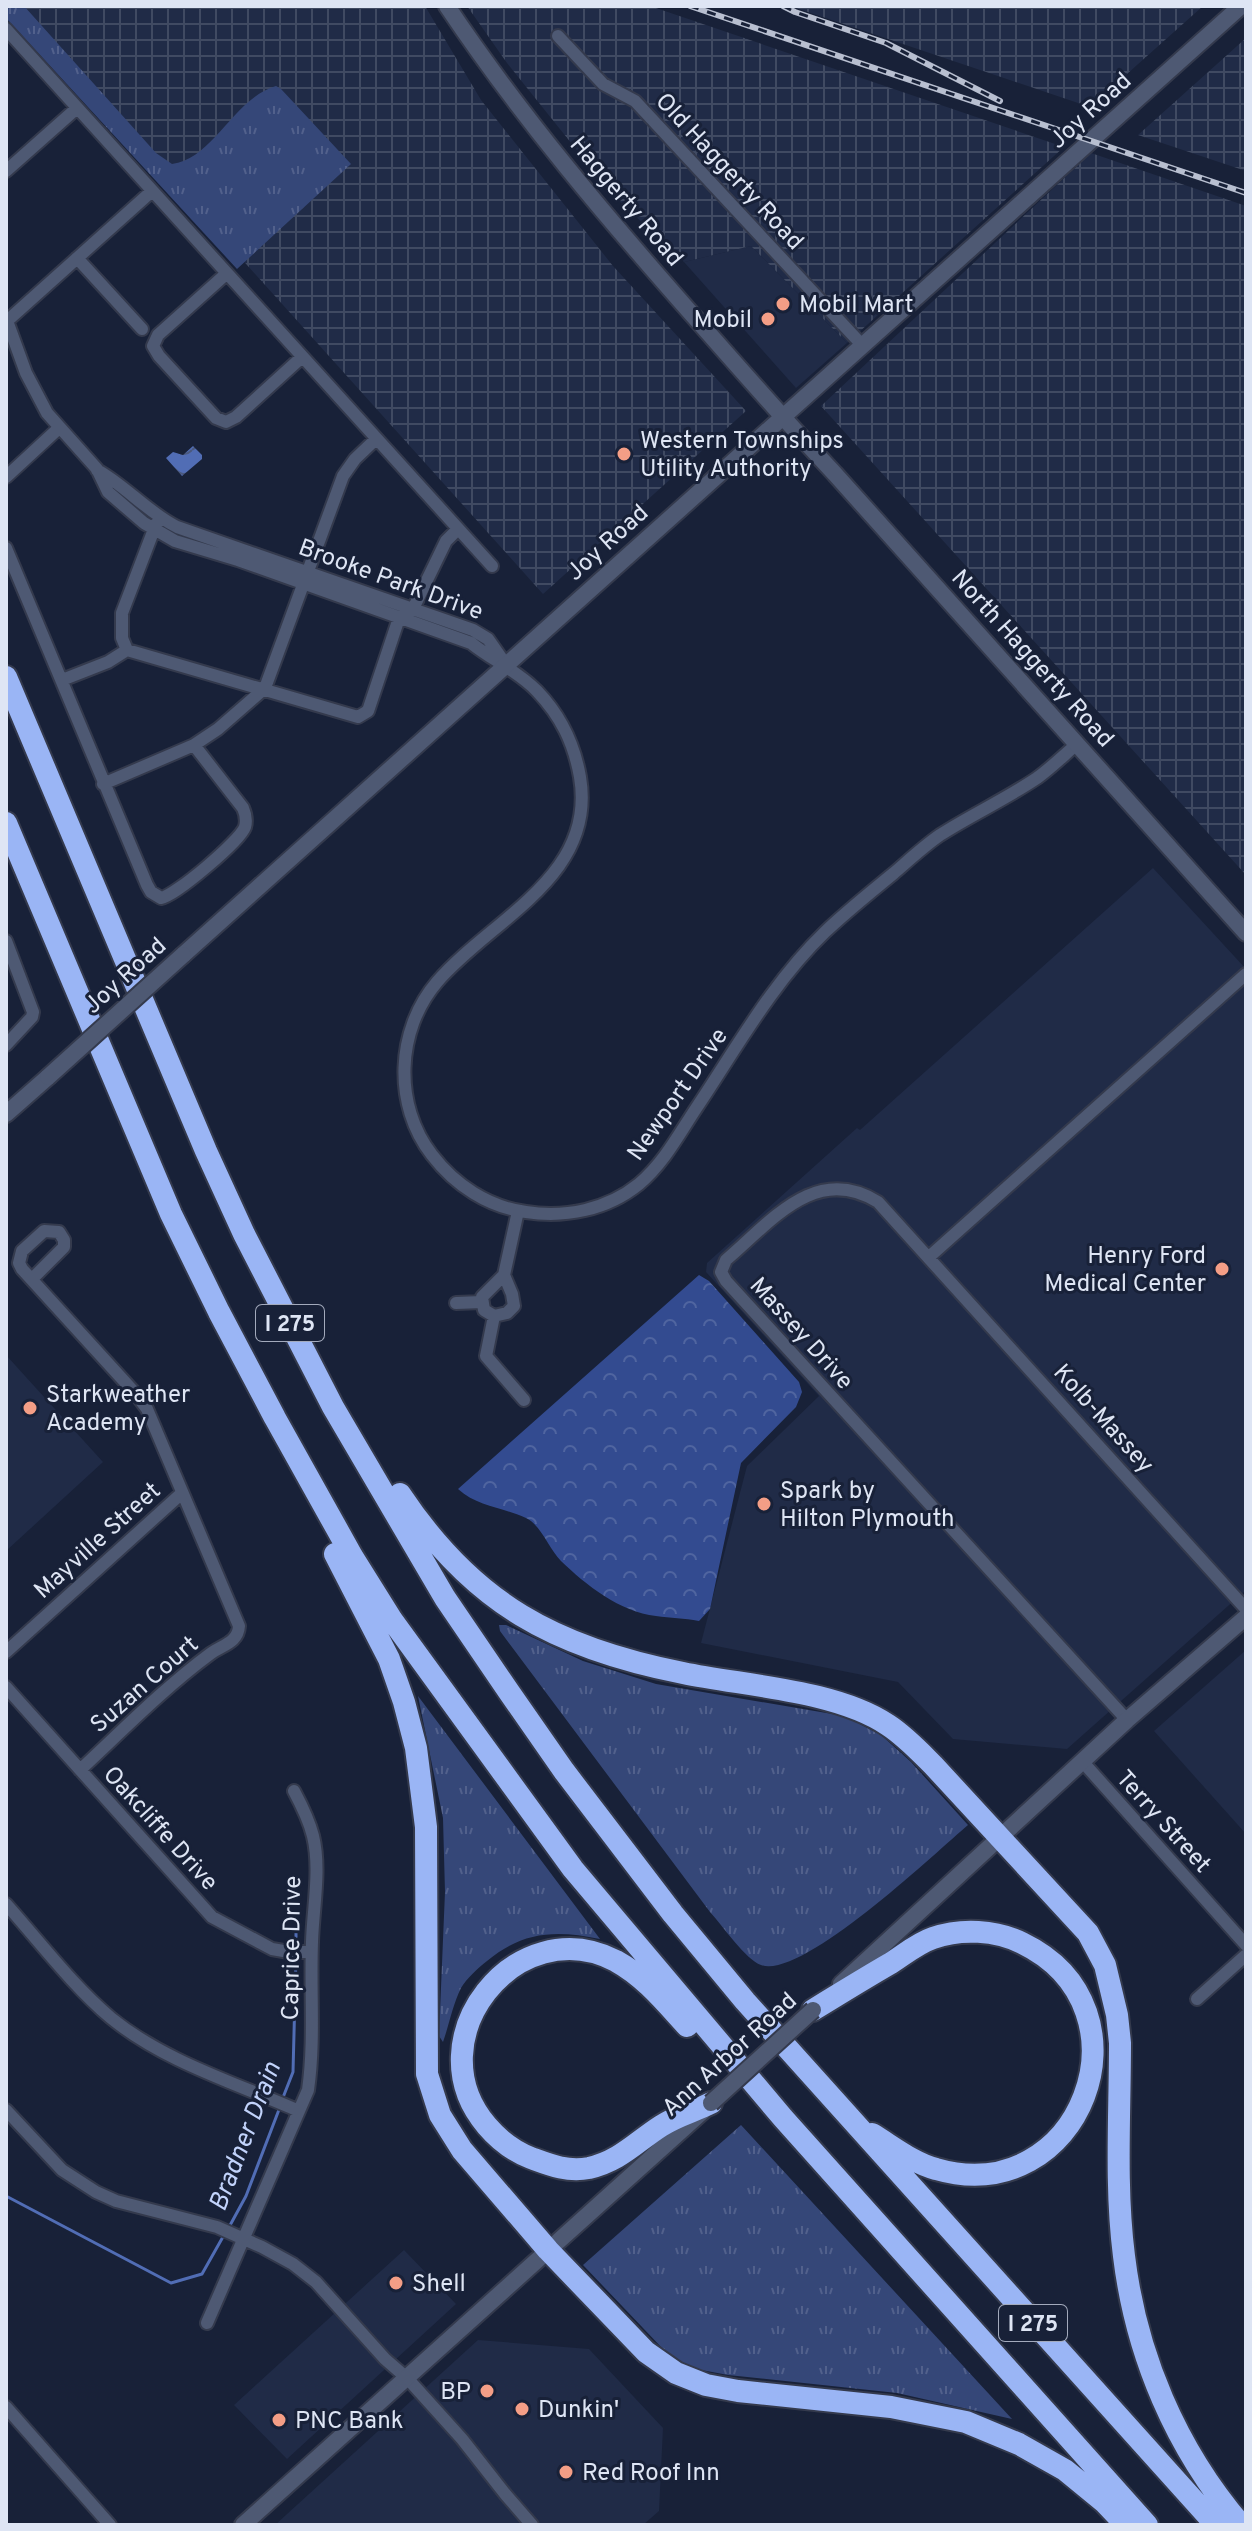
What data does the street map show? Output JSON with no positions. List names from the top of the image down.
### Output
{
  "streets": {
    "highway": ["I 275"],
    "main road": [
      "Joy Road",
      "Haggerty Road",
      "North Haggerty Road",
      "Ann Arbor Road"
    ],
    "street": [
      "Old Haggerty Road",
      "Brooke Park Drive",
      "Newport Drive",
      "Massey Drive",
      "Kolb-Massey",
      "Mayville Street",
      "Suzan Court",
      "Terry Street",
      "Oakcliffe Drive",
      "Caprice Drive"
    ]
  },
  "crossings": [
    ["Joy Road", "Old Haggerty Road"],
    ["Joy Road", "Haggerty Road"],
    ["Joy Road", "Brooke Park Drive"],
    ["Joy Road", "North Haggerty Road"],
    ["Joy Road", "Newport Drive"],
    ["Haggerty Road", "North Haggerty Road"],
    ["Brooke Park Drive", "Newport Drive"],
    ["North Haggerty Road", "Newport Drive"],
    ["Massey Drive", "Kolb-Massey"],
    ["Massey Drive", "Ann Arbor Road"],
    ["Mayville Street", "Suzan Court"],
    ["Suzan Court", "Oakcliffe Drive"],
    ["Terry Street", "Ann Arbor Road"],
    ["Oakcliffe Drive", "Caprice Drive"]
  ],
  "water": ["Bradner Drain"],
  "places": [
    "Mobil Mart",
    "Mobil",
    "Western Townships Utility Authority",
    "Henry Ford Medical Center",
    "Starkweather Academy",
    "Spark by Hilton Plymouth",
    "Shell",
    "BP",
    "Dunkin'",
    "PNC Bank",
    "Red Roof Inn"
  ]
}
